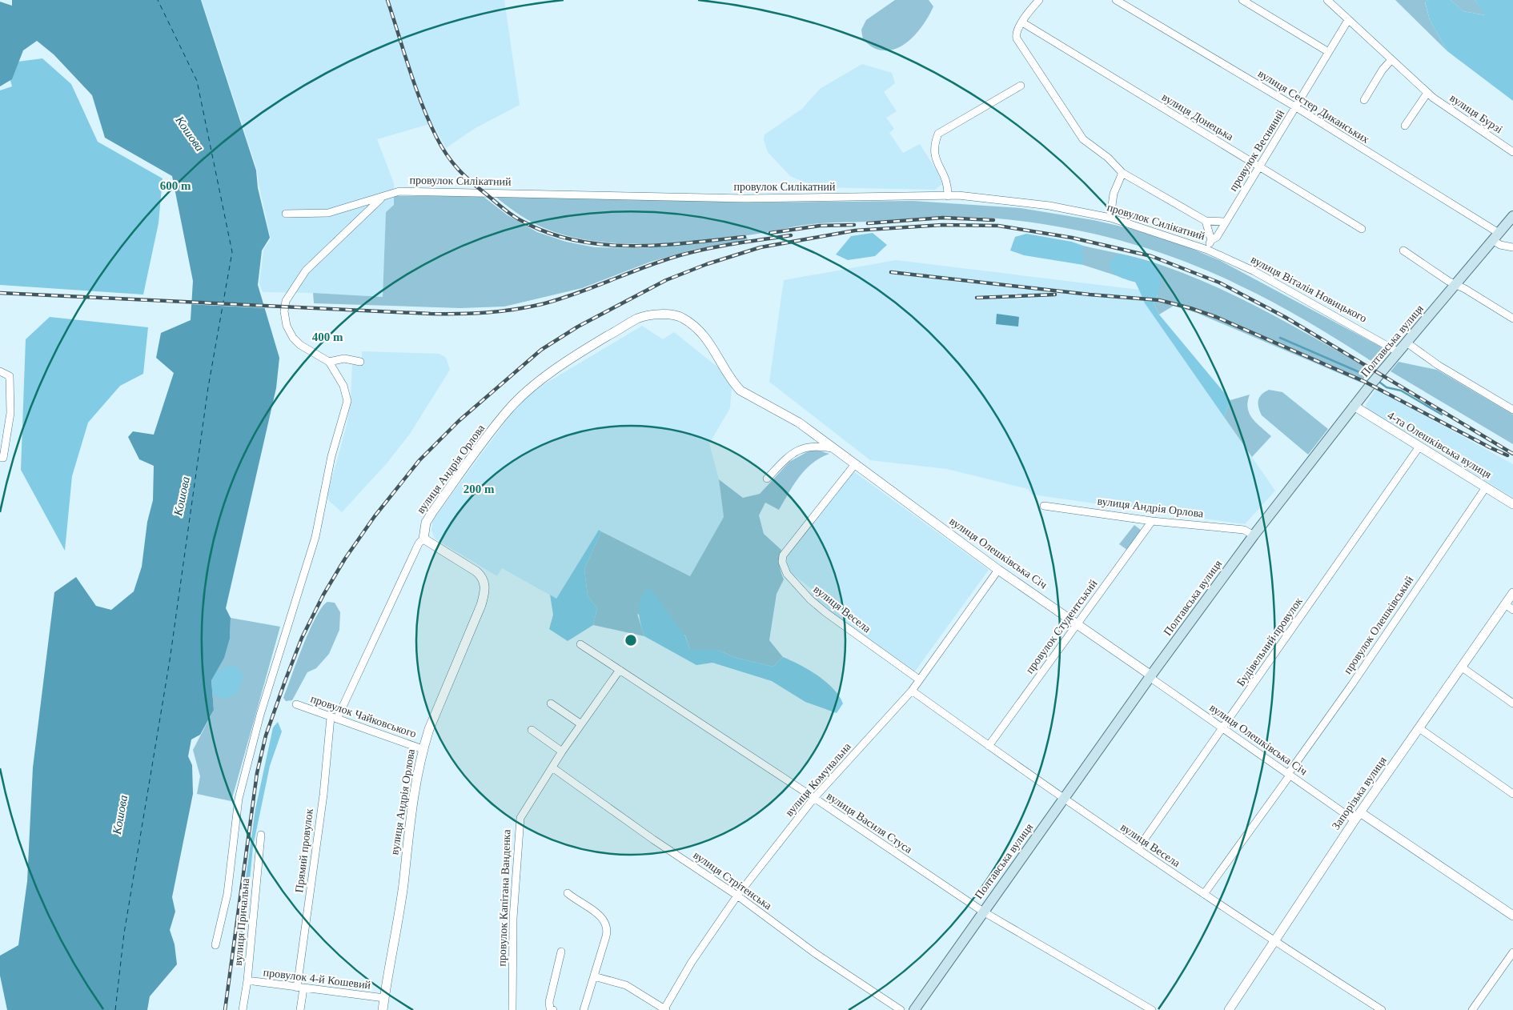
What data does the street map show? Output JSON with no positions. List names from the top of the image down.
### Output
{
  "streets": {
    "main road": ["Полтавська вулиця"],
    "street": [
      "вулиця Сестер Диканських",
      "вулиця Бурзі",
      "вулиця Донецька",
      "провулок Весняний",
      "провулок Силікатний",
      "вулиця Віталія Новицького",
      "4-та Олешківська вулиця",
      "вулиця Андрія Орлова",
      "вулиця Олешківська Січ",
      "вулиця Весела",
      "провулок Олешківський",
      "провулок Студентський",
      "Будівельний провулок",
      "провулок Чайковського",
      "вулиця Комунальна",
      "Запорізька вулиця",
      "вулиця Василя Стуса",
      "Прямий провулок",
      "вулиця Стрітенська",
      "провулок Капітана Ванденка",
      "вулиця Причальна",
      "провулок 4-й Кошевий"
    ]
  },
  "crossings": [
    ["вулиця Сестер Диканських", "провулок Весняний"],
    ["вулиця Сестер Диканських", "Полтавська вулиця"],
    ["вулиця Бурзі", "провулок Весняний"],
    ["вулиця Донецька", "провулок Весняний"],
    ["провулок Весняний", "провулок Силікатний"],
    ["провулок Весняний", "вулиця Віталія Новицького"],
    ["провулок Силікатний", "вулиця Віталія Новицького"],
    ["вулиця Віталія Новицького", "Полтавська вулиця"],
    ["Полтавська вулиця", "4-та Олешківська вулиця"],
    ["Полтавська вулиця", "вулиця Андрія Орлова"],
    ["Полтавська вулиця", "вулиця Олешківська Січ"],
    ["Полтавська вулиця", "вулиця Весела"],
    ["Полтавська вулиця", "вулиця Василя Стуса"],
    ["4-та Олешківська вулиця", "провулок Олешківський"],
    ["4-та Олешківська вулиця", "Будівельний провулок"],
    ["вулиця Андрія Орлова", "вулиця Олешківська Січ"],
    ["вулиця Андрія Орлова", "провулок Студентський"],
    ["вулиця Андрія Орлова", "провулок Чайковського"],
    ["вулиця Андрія Орлова", "Прямий провулок"],
    ["вулиця Андрія Орлова", "провулок 4-й Кошевий"],
    ["вулиця Олешківська Січ", "вулиця Весела"],
    ["вулиця Олешківська Січ", "провулок Олешківський"],
    ["вулиця Олешківська Січ", "провулок Студентський"],
    ["вулиця Олешківська Січ", "Будівельний провулок"],
    ["вулиця Олешківська Січ", "вулиця Комунальна"],
    ["вулиця Олешківська Січ", "Запорізька вулиця"],
    ["вулиця Весела", "провулок Олешківський"],
    ["вулиця Весела", "провулок Студентський"],
    ["вулиця Весела", "Будівельний провулок"],
    ["вулиця Весела", "вулиця Комунальна"],
    ["вулиця Весела", "Запорізька вулиця"],
    ["провулок Чайковського", "Прямий провулок"],
    ["вулиця Комунальна", "вулиця Василя Стуса"],
    ["вулиця Комунальна", "вулиця Стрітенська"],
    ["вулиця Василя Стуса", "провулок Капітана Ванденка"],
    ["Прямий провулок", "провулок 4-й Кошевий"],
    ["вулиця Стрітенська", "провулок Капітана Ванденка"],
    ["вулиця Причальна", "провулок 4-й Кошевий"]
  ],
  "water": ["Кошова"],
  "rings": ["600 m", "400 m", "200 m"]
}
